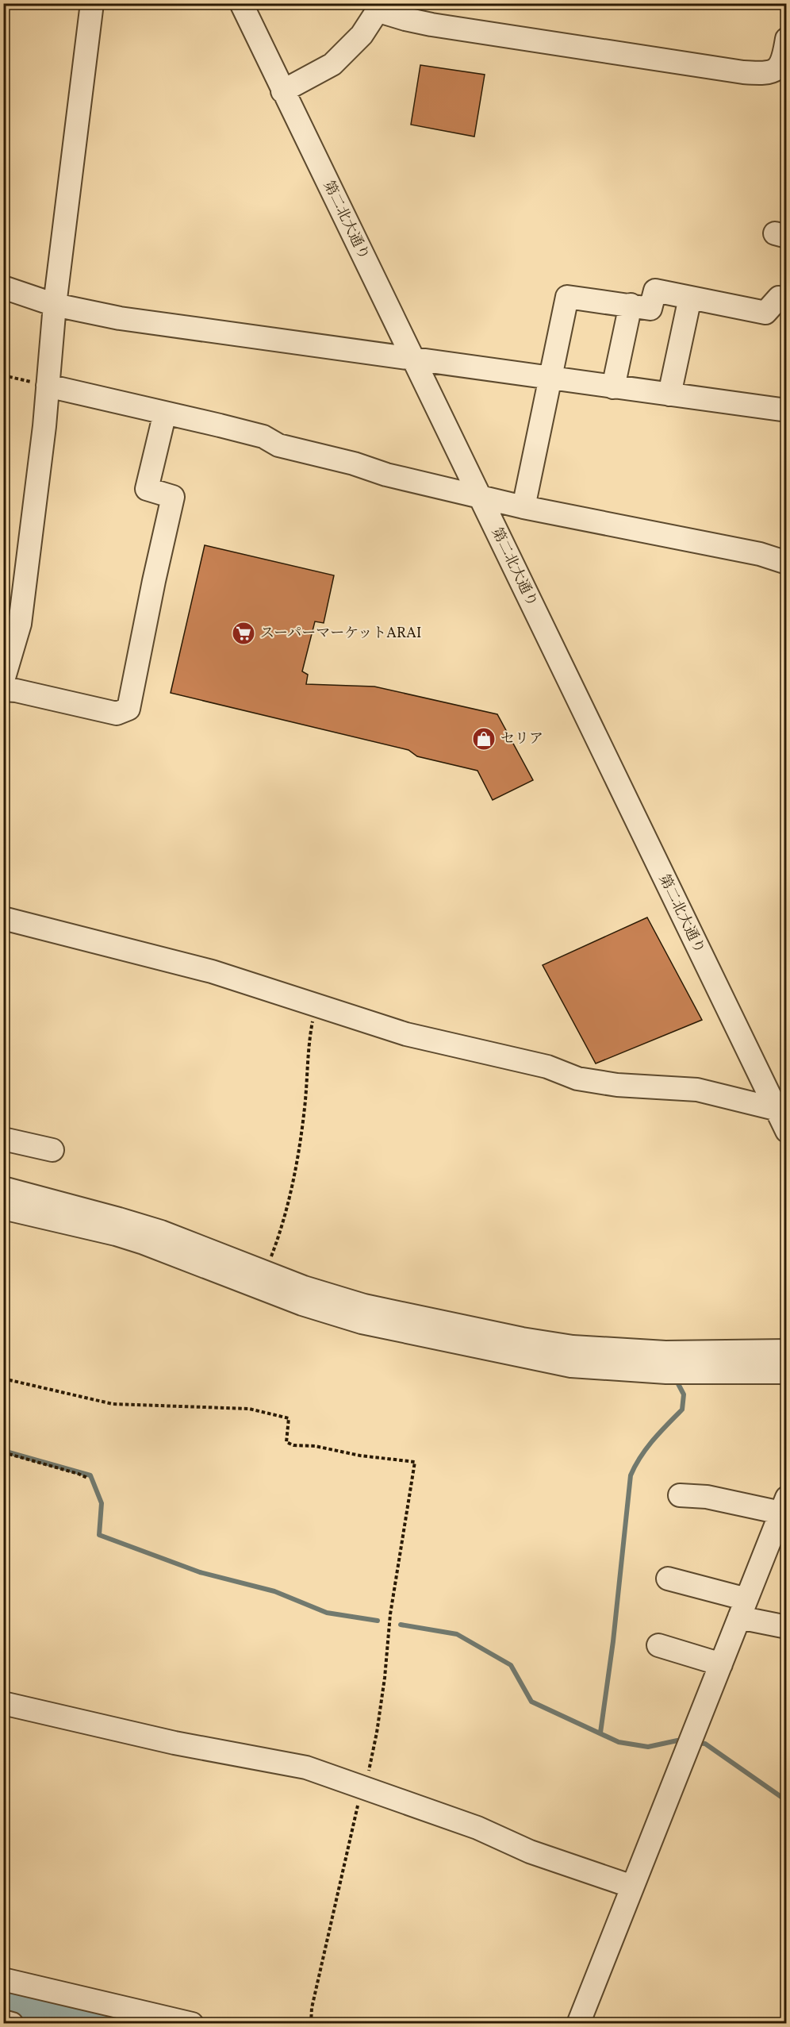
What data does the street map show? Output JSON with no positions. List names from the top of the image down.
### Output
{
  "streets": {
    "street": ["第二北大通り"]
  },
  "places": {
    "supermarket": ["スーパーマーケットARAI"],
    "shop": ["セリア"]
  }
}
